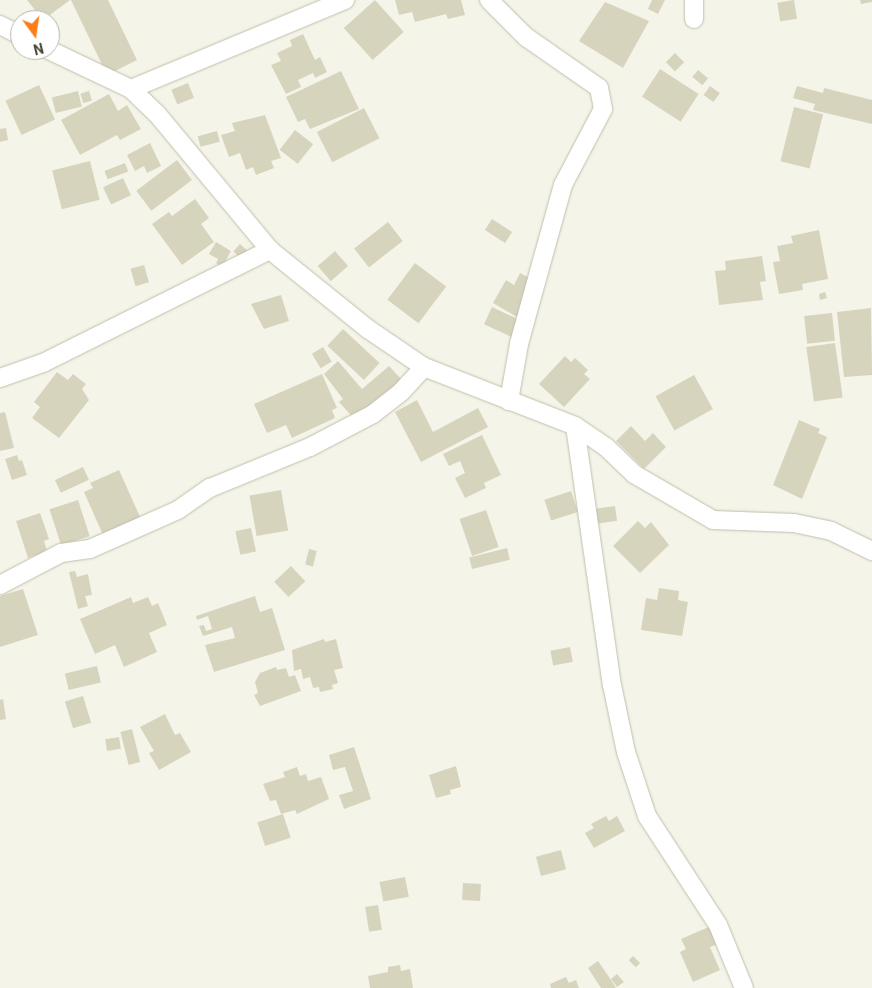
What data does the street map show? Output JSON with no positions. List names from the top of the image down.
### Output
{
  "north": "bottom"
}
